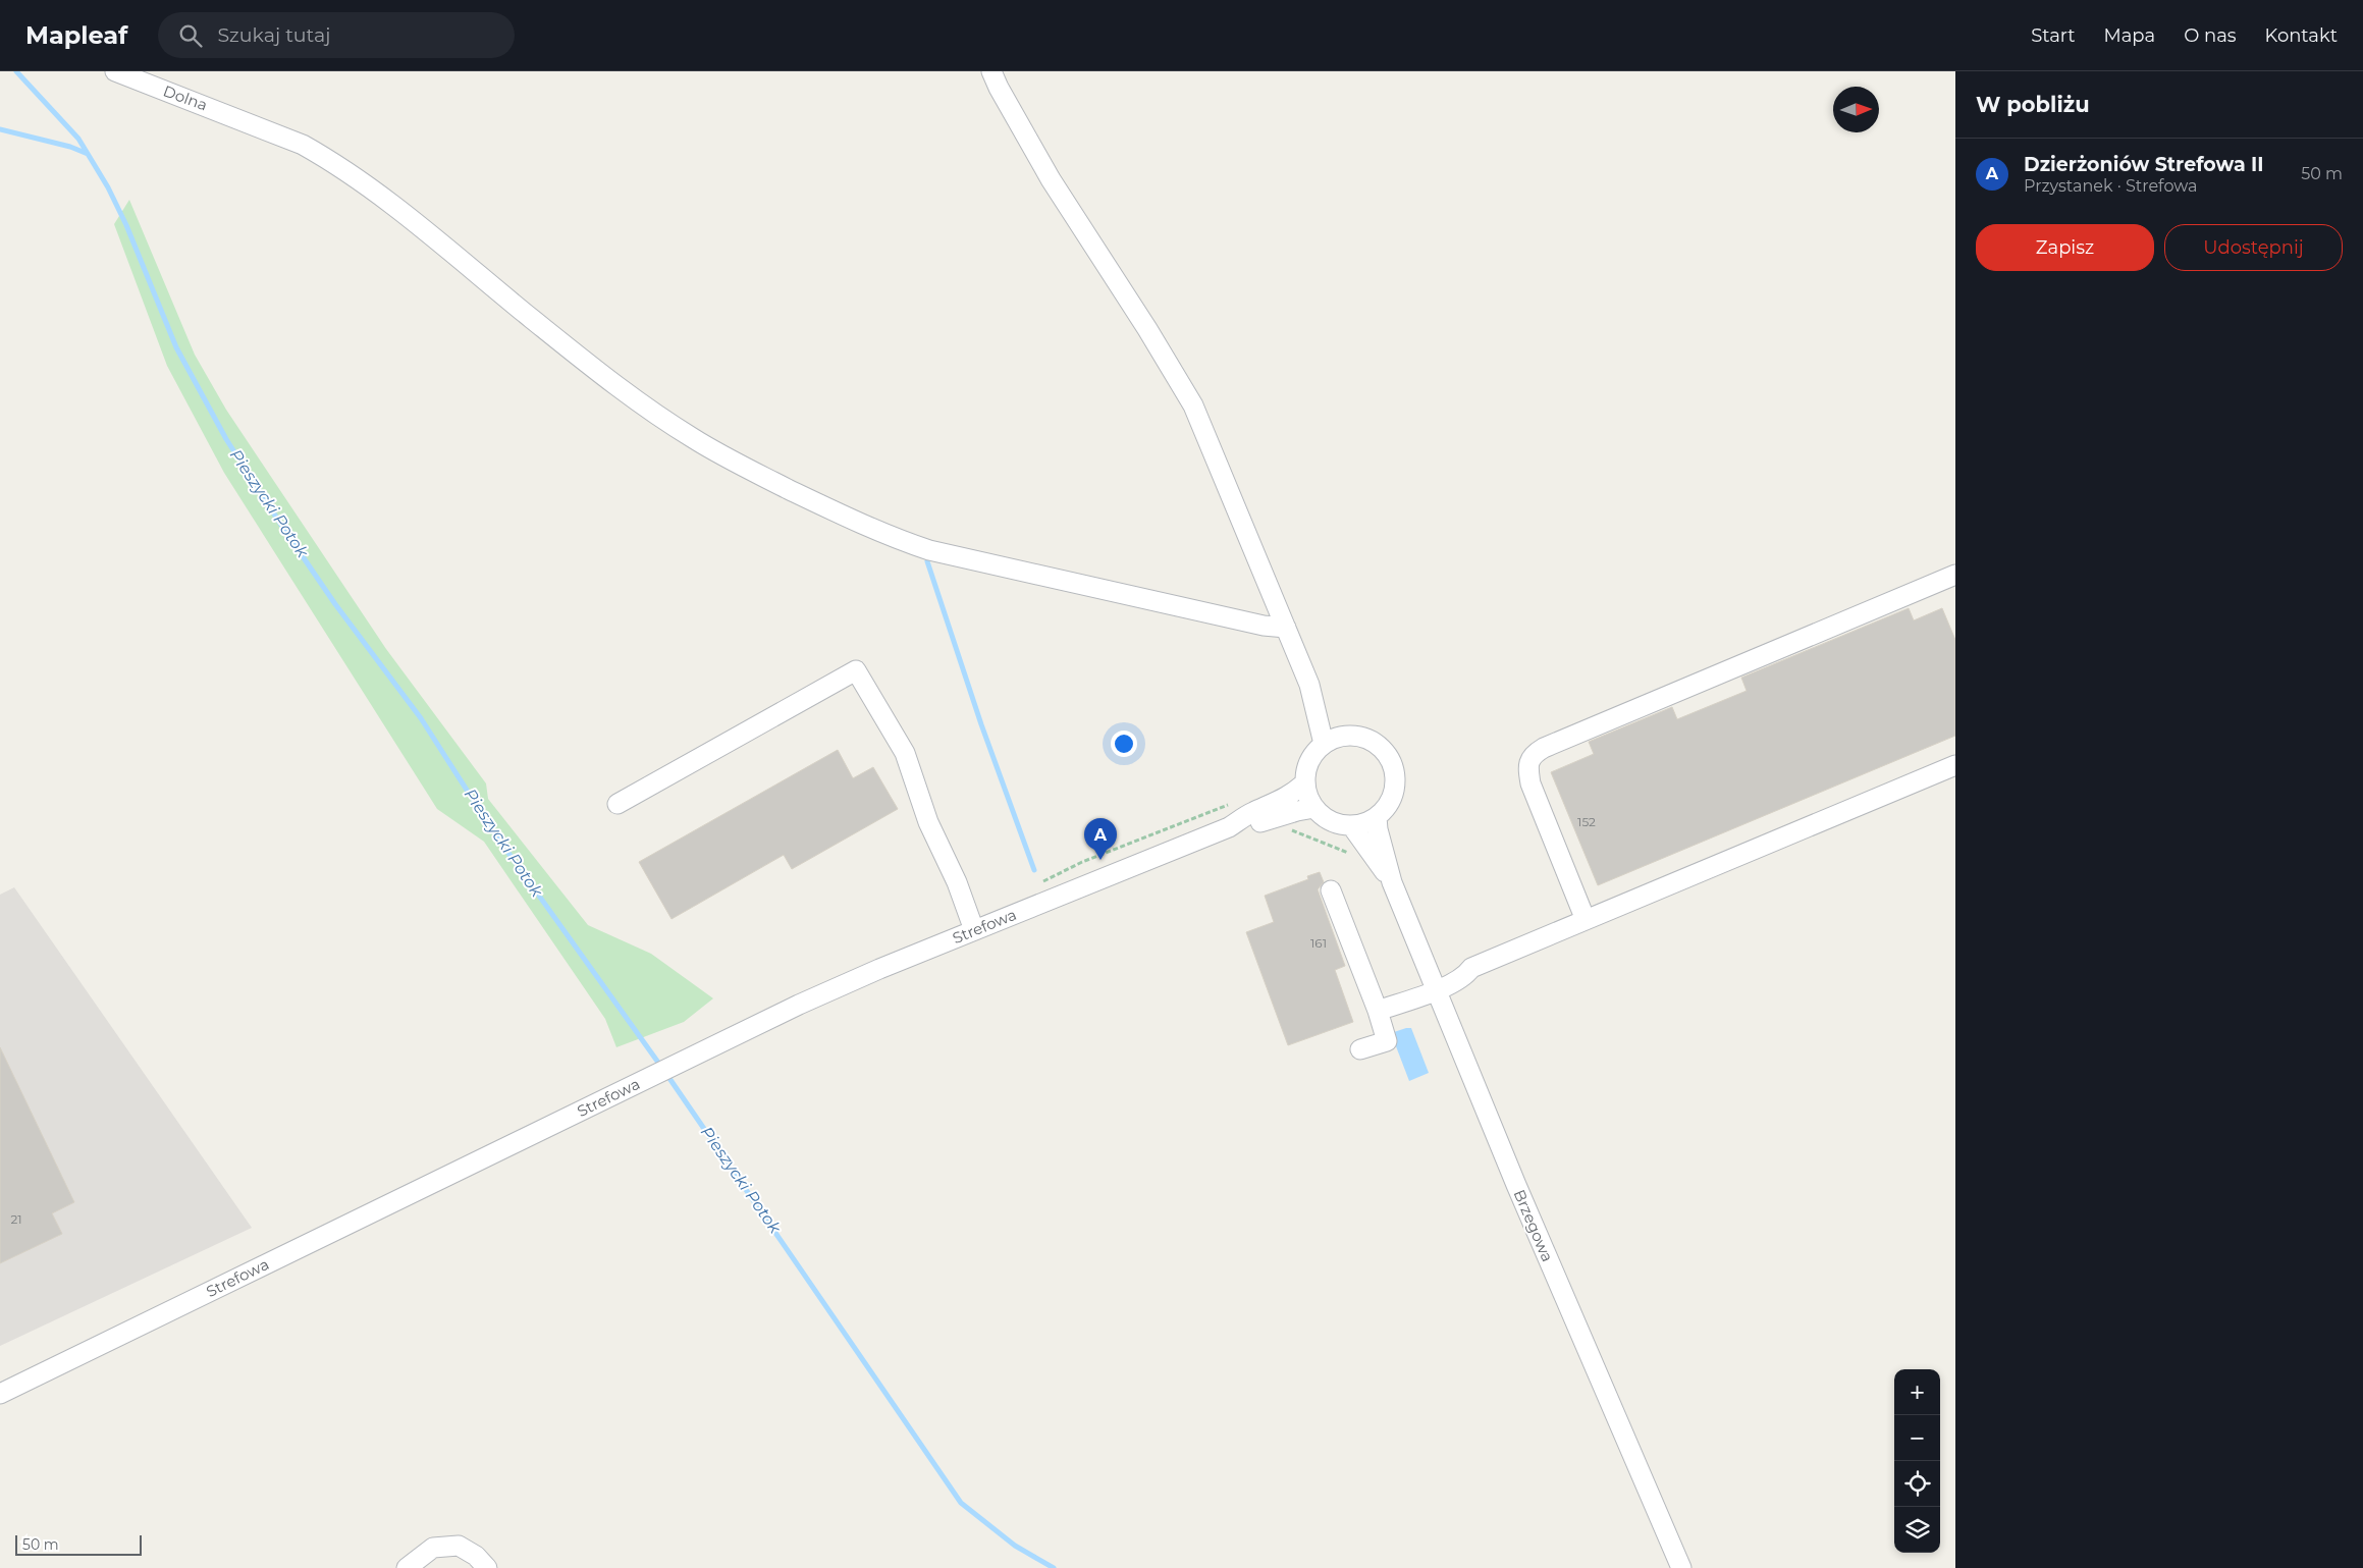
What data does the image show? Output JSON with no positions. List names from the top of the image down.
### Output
{
  "streets": {
    "street": ["Dolna", "Strefowa", "Brzegowa"]
  },
  "water": ["Pieszycki Potok"],
  "house_numbers": ["152", "161", "21"],
  "scale_bar": "50 m",
  "north": "right",
  "page": {
    "header": "Mapleaf",
    "search": "Szukaj tutaj",
    "nav": [
      "Start",
      "Mapa",
      "O nas",
      "Kontakt"
    ],
    "heading": "W pobliżu",
    "list": [
      {
        "mark": "A",
        "name": "Dzierżoniów Strefowa II",
        "note": "Przystanek · Strefowa",
        "value": "50 m"
      }
    ],
    "buttons": ["Zapisz", "Udostępnij"],
    "pins": "A",
    "map_buttons": ["+", "−"],
    "scale": "50 m"
  }
}
